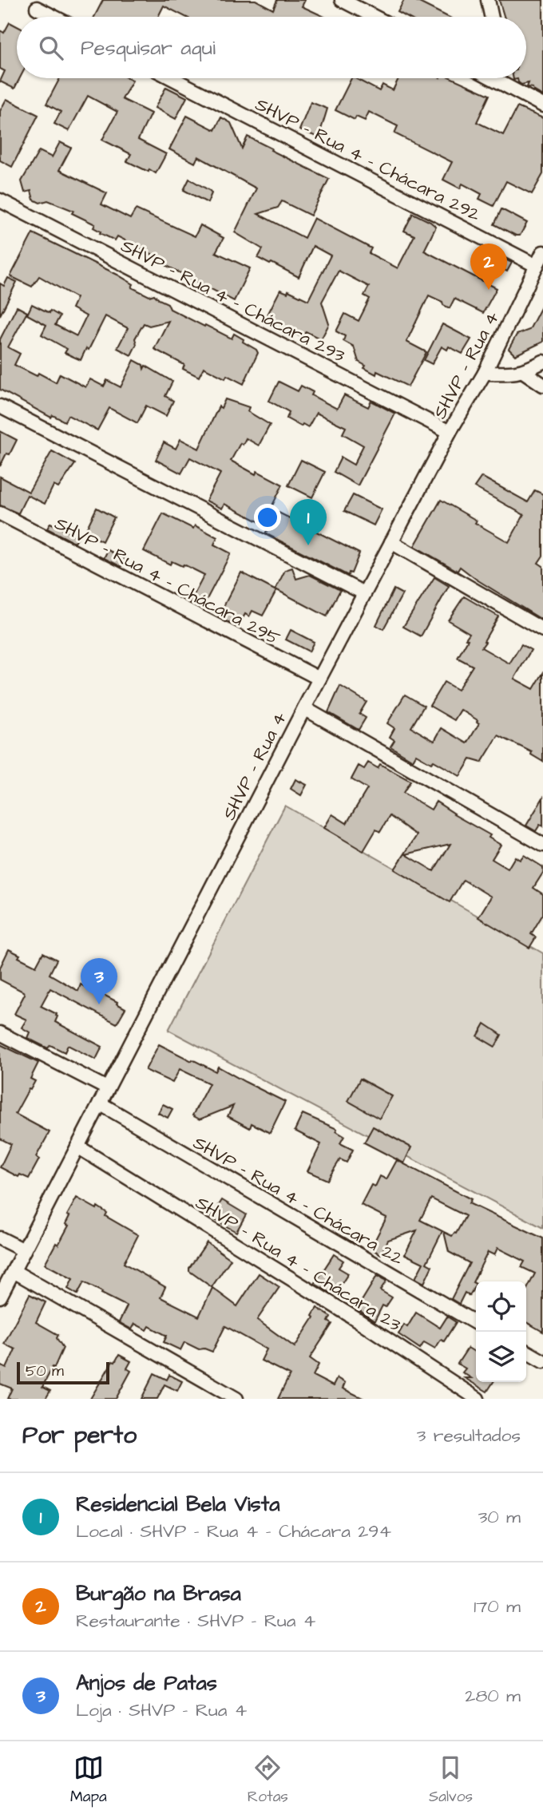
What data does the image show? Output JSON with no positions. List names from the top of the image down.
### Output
{
  "streets": {
    "street": [
      "SHVP - Rua 4 - Chácara 292",
      "SHVP - Rua 4 - Chácara 293",
      "SHVP - Rua 4",
      "SHVP - Rua 4 - Chácara 295",
      "SHVP - Rua 4 - Chácara 22",
      "SHVP - Rua 4 - Chácara 23"
    ]
  },
  "crossings": [
    ["SHVP - Rua 4 - Chácara 292", "SHVP - Rua 4"],
    ["SHVP - Rua 4 - Chácara 293", "SHVP - Rua 4"],
    ["SHVP - Rua 4", "SHVP - Rua 4 - Chácara 295"],
    ["SHVP - Rua 4", "SHVP - Rua 4 - Chácara 22"],
    ["SHVP - Rua 4", "SHVP - Rua 4 - Chácara 23"]
  ],
  "scale_bar": "50 m",
  "page": {
    "search": "Pesquisar aqui",
    "pins": ["2", "1", "3"],
    "scale": "50 m",
    "heading": ["Por perto", "3 resultados"],
    "list": [
      {
        "mark": "1",
        "name": "Residencial Bela Vista",
        "note": "Local · SHVP - Rua 4 - Chácara 294",
        "value": "30 m"
      },
      {
        "mark": "2",
        "name": "Burgão na Brasa",
        "note": "Restaurante · SHVP - Rua 4",
        "value": "170 m"
      },
      {
        "mark": "3",
        "name": "Anjos de Patas",
        "note": "Loja · SHVP - Rua 4",
        "value": "280 m"
      }
    ],
    "nav": ["Mapa", "Rotas", "Salvos"]
  }
}
